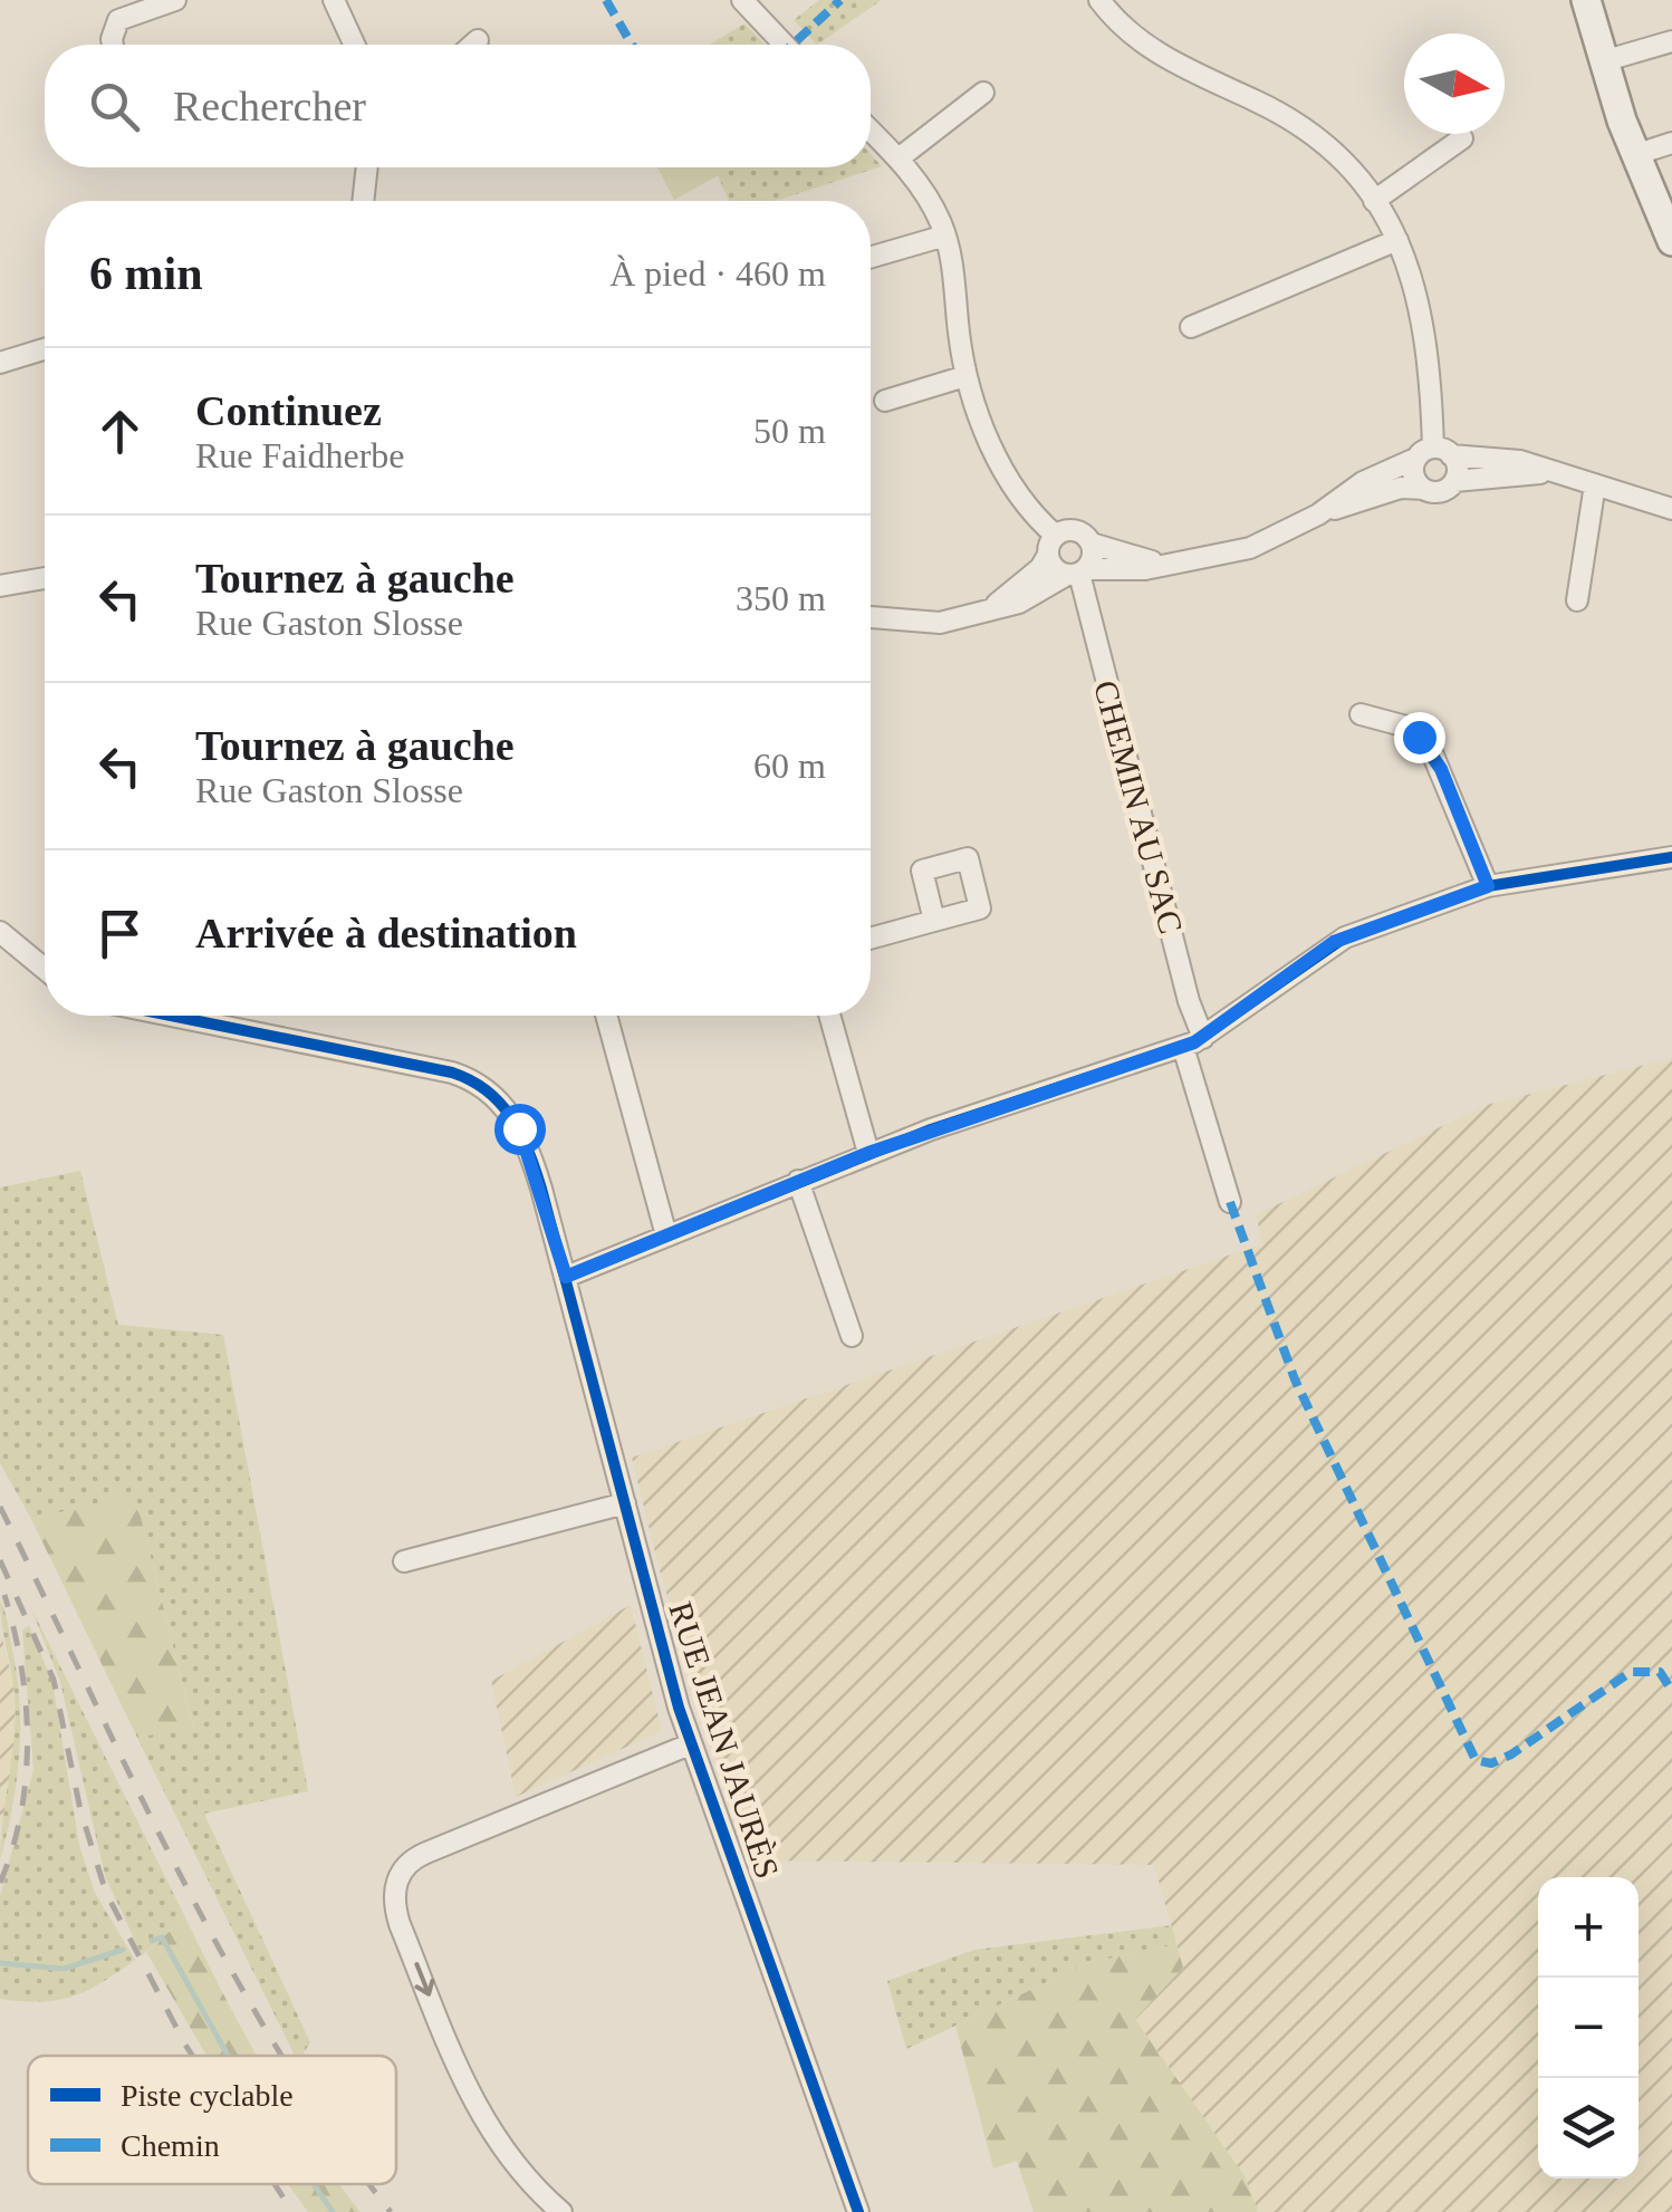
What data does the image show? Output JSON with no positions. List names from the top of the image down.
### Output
{
  "streets": {
    "street": ["CHEMIN AU SAC", "RUE JEAN JAURÈS"]
  },
  "legend": ["Piste cyclable", "Chemin"],
  "north": "right",
  "page": {
    "search": "Rechercher",
    "heading": ["6 min", "À pied · 460 m"],
    "list": [
      ["Continuez", "Rue Faidherbe", "50 m"],
      ["Tournez à gauche", "Rue Gaston Slosse", "350 m"],
      ["Tournez à gauche", "Rue Gaston Slosse", "60 m"],
      "Arrivée à destination"
    ],
    "map_buttons": ["+", "−"]
  }
}
